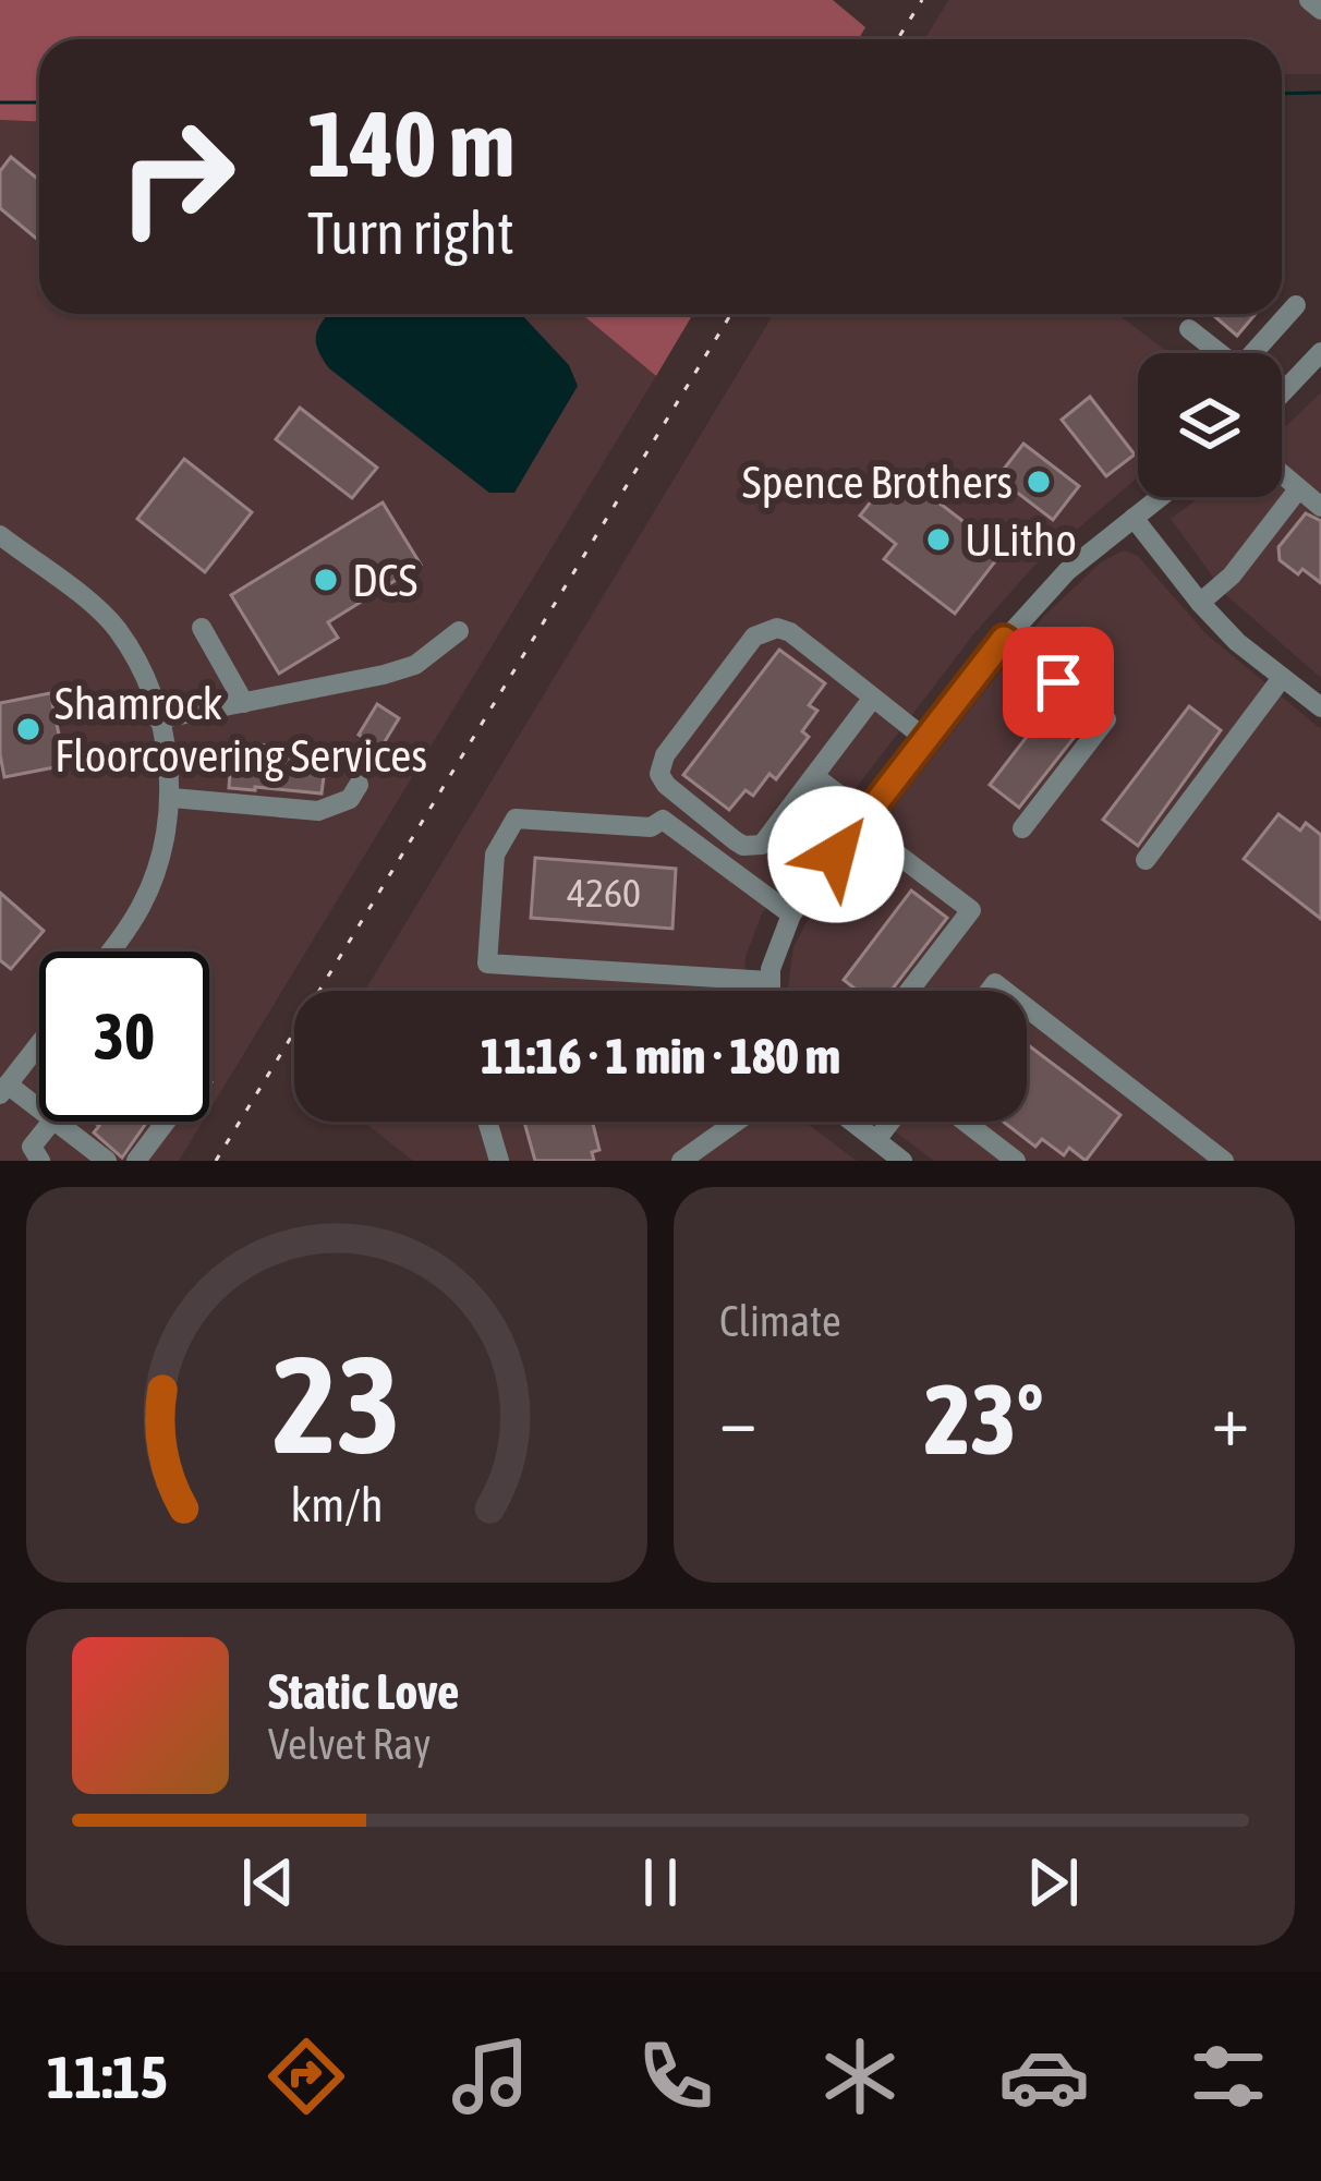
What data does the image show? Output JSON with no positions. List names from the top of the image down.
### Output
{
  "places": [
    "Spence Brothers",
    "ULitho",
    "DCS",
    "Shamrock Floorcovering Services"
  ],
  "house_numbers": ["4260"],
  "page": {
    "turn": ["140 m", "Turn right"],
    "limit": "30",
    "trip": "11:16 · 1 min · 180 m",
    "tile": "Climate",
    "heat": ["−", "23°", "+"],
    "song": ["Static Love", "Velvet Ray"],
    "tabs": "11:15",
    "gauge": ["23", "km/h"]
  }
}
